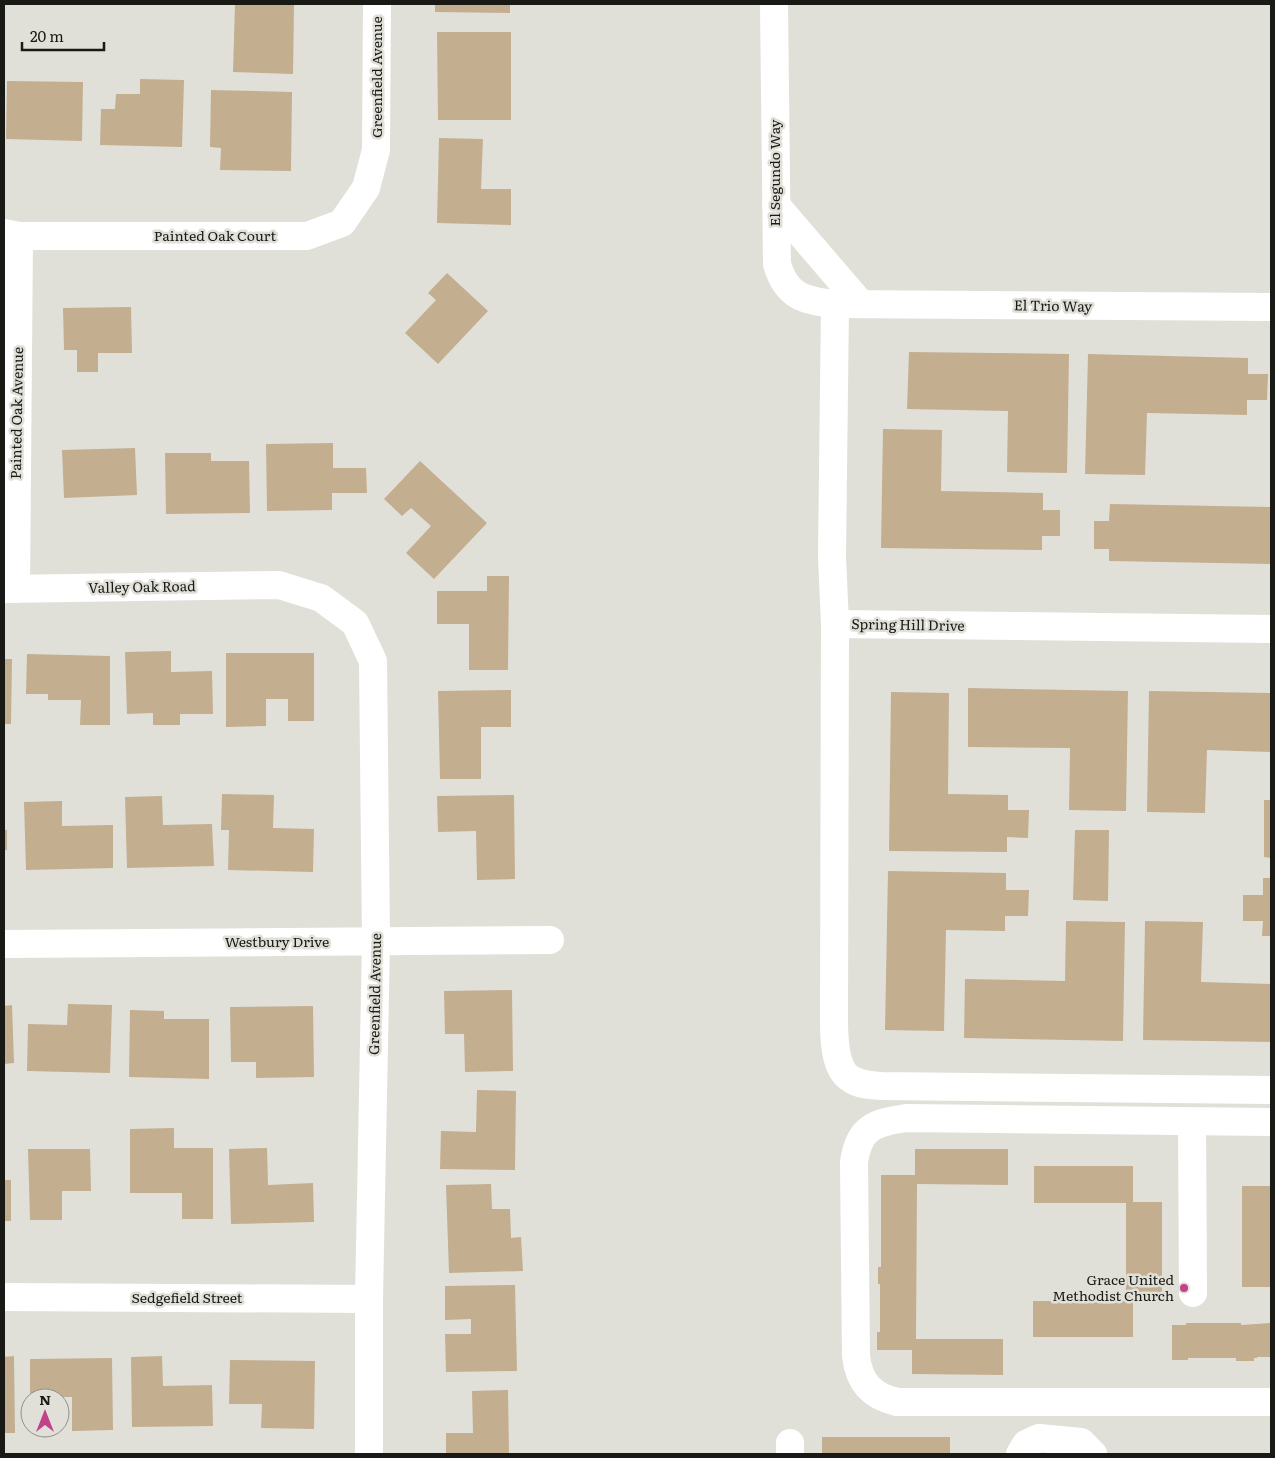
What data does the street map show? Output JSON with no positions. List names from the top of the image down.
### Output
{
  "streets": {
    "street": [
      "Greenfield Avenue",
      "El Segundo Way",
      "Painted Oak Court",
      "El Trio Way",
      "Painted Oak Avenue",
      "Valley Oak Road",
      "Spring Hill Drive",
      "Westbury Drive",
      "Sedgefield Street"
    ]
  },
  "crossings": [
    ["Greenfield Avenue", "Painted Oak Court"],
    ["Greenfield Avenue", "Valley Oak Road"],
    ["Greenfield Avenue", "Westbury Drive"],
    ["Greenfield Avenue", "Sedgefield Street"],
    ["El Segundo Way", "El Trio Way"],
    ["El Segundo Way", "Spring Hill Drive"],
    ["Painted Oak Court", "Painted Oak Avenue"],
    ["El Trio Way", "Spring Hill Drive"],
    ["Painted Oak Avenue", "Valley Oak Road"]
  ],
  "places": ["Grace United Methodist Church"],
  "scale_bar": "20 m",
  "north": "top"
}
